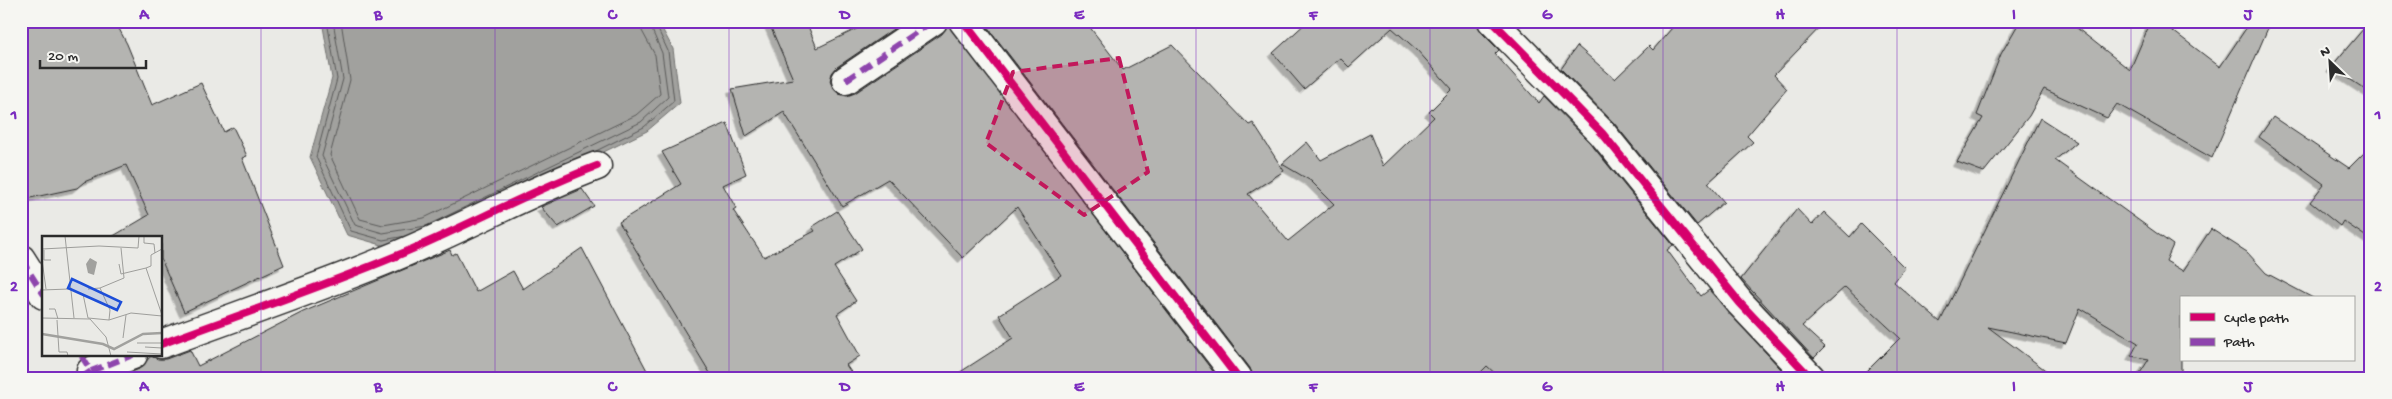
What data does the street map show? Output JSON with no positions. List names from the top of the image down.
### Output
{
  "legend": ["Cycle path", "Path"],
  "scale_bar": "20 m",
  "north": "top left",
  "grid": {
    "columns": [
      "A",
      "B",
      "C",
      "D",
      "E",
      "F",
      "G",
      "H",
      "I",
      "J"
    ],
    "rows": ["1", "2"]
  }
}
